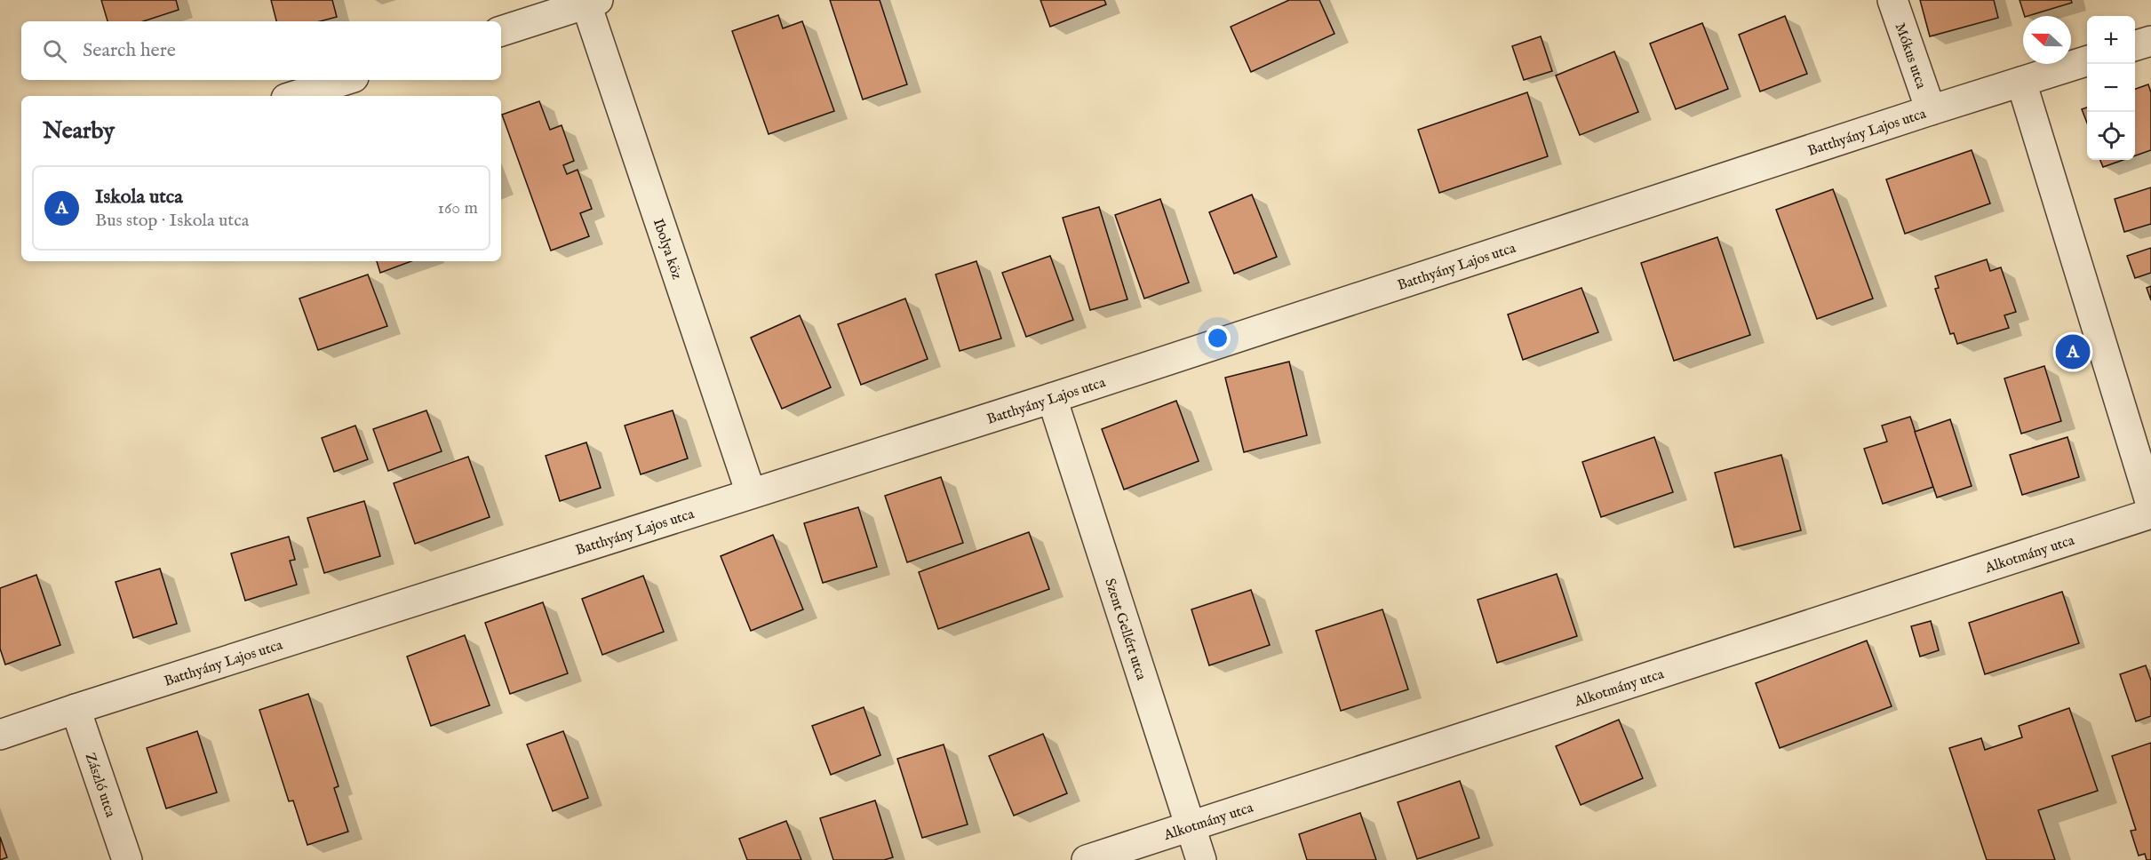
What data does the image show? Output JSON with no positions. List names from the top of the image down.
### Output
{
  "streets": {
    "street": [
      "Mókus utca",
      "Batthyány Lajos utca",
      "Ibolya köz",
      "Alkotmány utca",
      "Szent Gellért utca",
      "Zászló utca"
    ]
  },
  "crossings": [
    ["Mókus utca", "Batthyány Lajos utca"],
    ["Batthyány Lajos utca", "Ibolya köz"],
    ["Batthyány Lajos utca", "Szent Gellért utca"],
    ["Batthyány Lajos utca", "Zászló utca"],
    ["Alkotmány utca", "Szent Gellért utca"]
  ],
  "north": "left",
  "page": {
    "map_buttons": ["+", "−"],
    "search": "Search here",
    "heading": "Nearby",
    "list": [
      {
        "mark": "A",
        "name": "Iskola utca",
        "note": "Bus stop · Iskola utca",
        "value": "160 m"
      }
    ],
    "pins": "A"
  }
}
